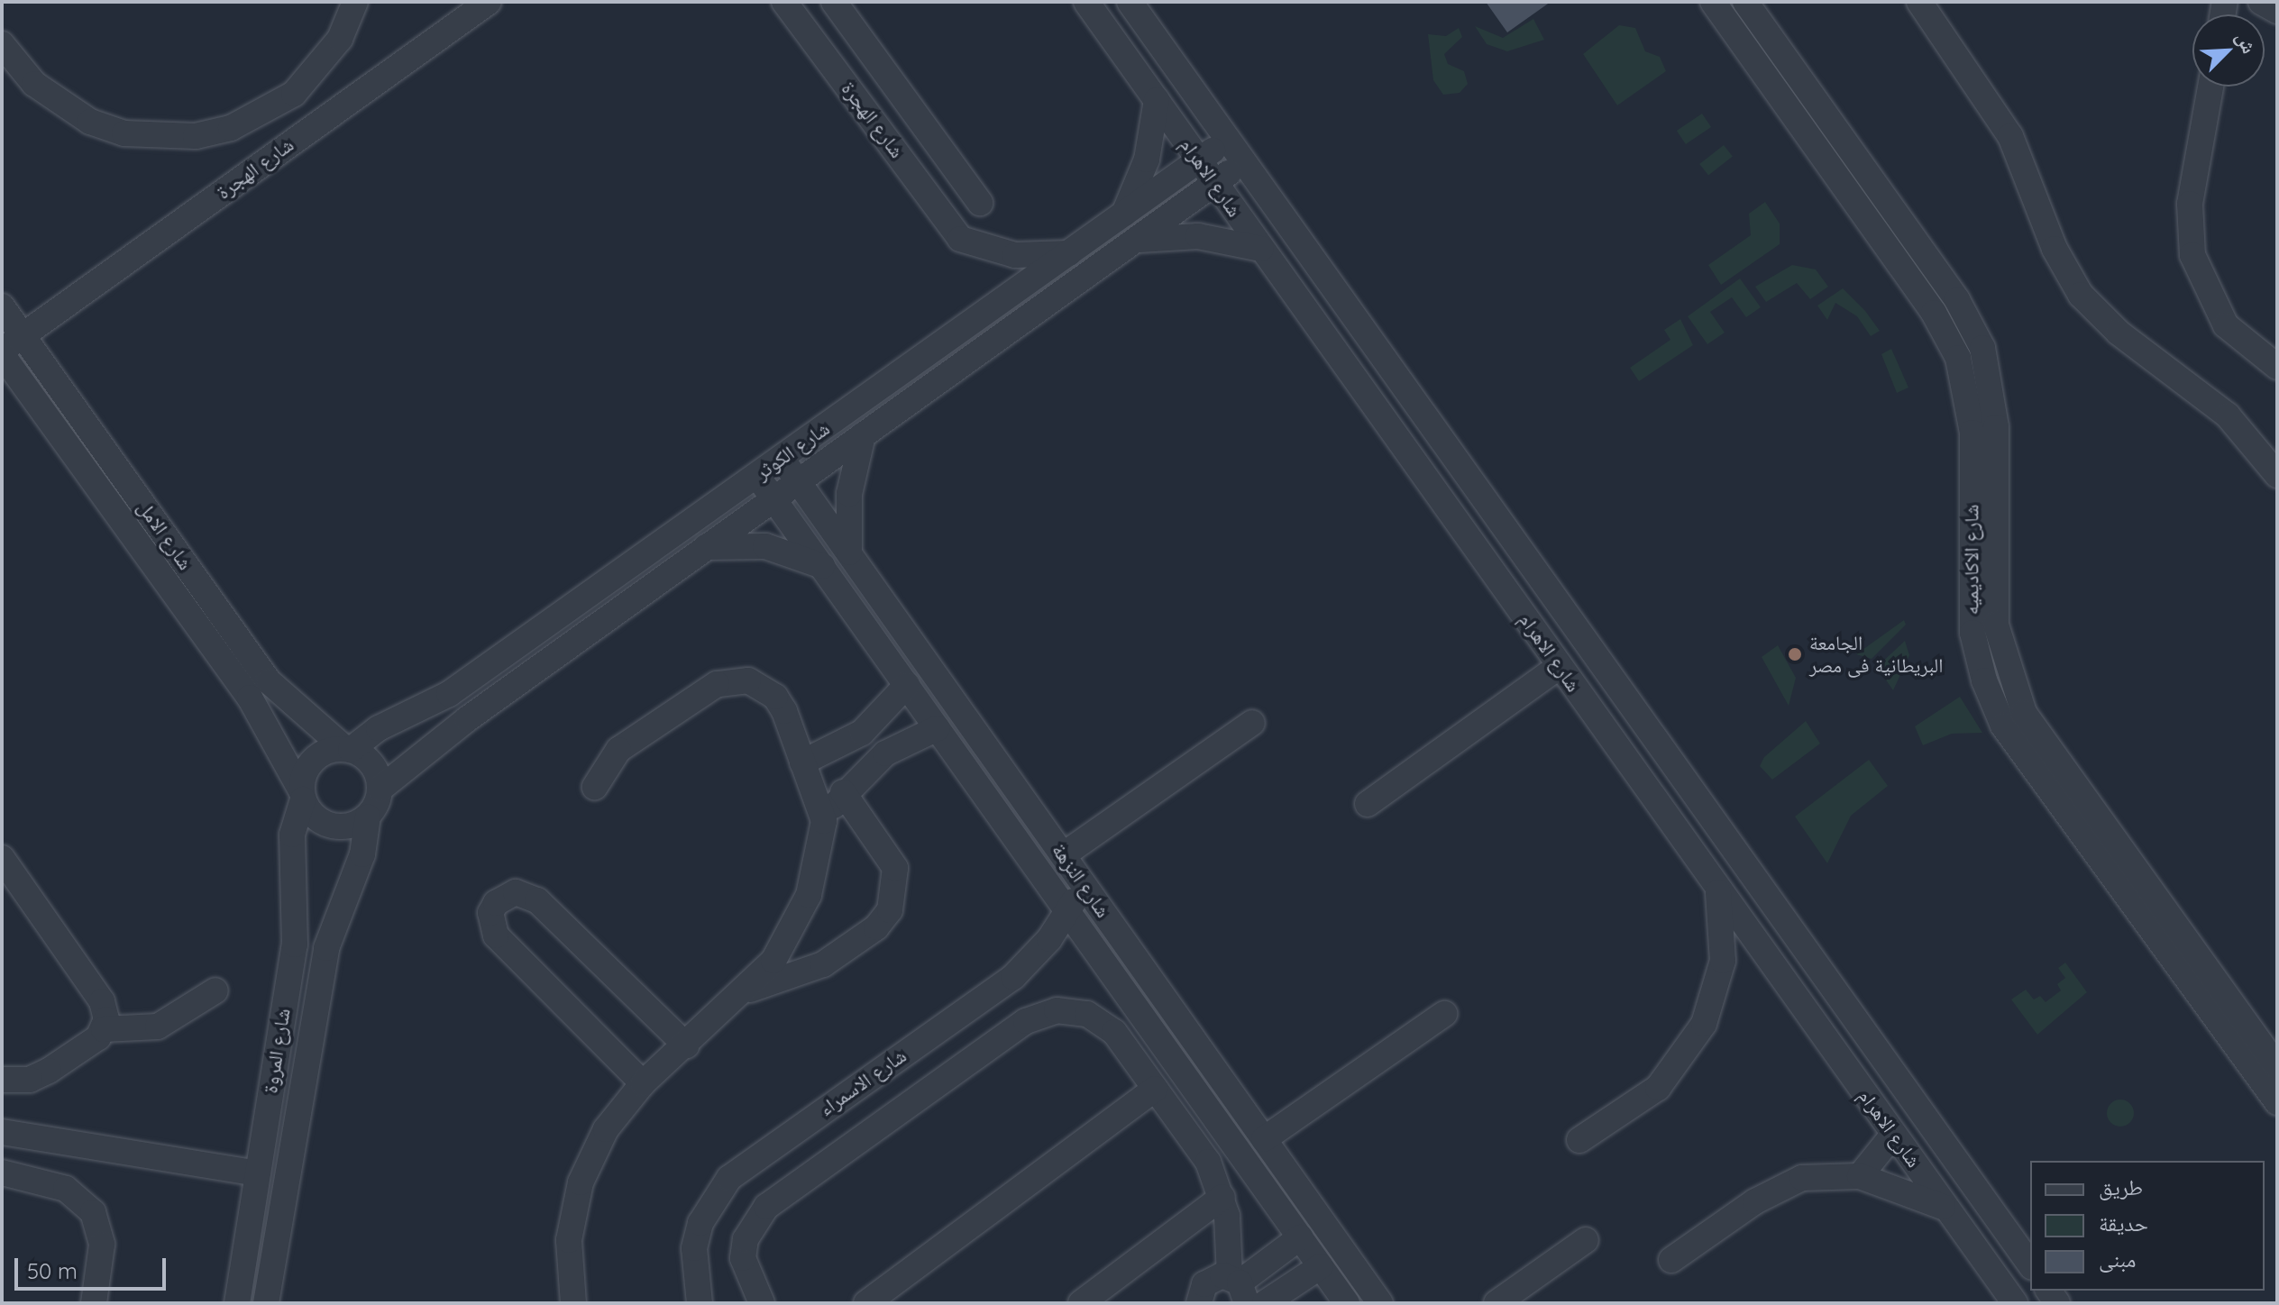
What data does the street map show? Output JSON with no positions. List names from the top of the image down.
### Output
{
  "streets": {
    "street": [
      "شارع الهجرة",
      "شارع الاهرام",
      "شارع الكوثر",
      "شارع الامل",
      "شارع الاكاديميه",
      "شارع النزهة",
      "شارع المروة",
      "شارع الاسمراء"
    ]
  },
  "crossings": [
    ["شارع الهجرة", "شارع الكوثر"],
    ["شارع الهجرة", "شارع الامل"],
    ["شارع الاهرام", "شارع الكوثر"],
    ["شارع الكوثر", "شارع الامل"],
    ["شارع الكوثر", "شارع النزهة"],
    ["شارع الكوثر", "شارع المروة"],
    ["شارع الامل", "شارع المروة"],
    ["شارع النزهة", "شارع الاسمراء"]
  ],
  "places": ["الجامعة البريطانية فى مصر"],
  "legend": ["طريق", "حديقة", "مبنى"],
  "scale_bar": "50 m",
  "north": "top right"
}
